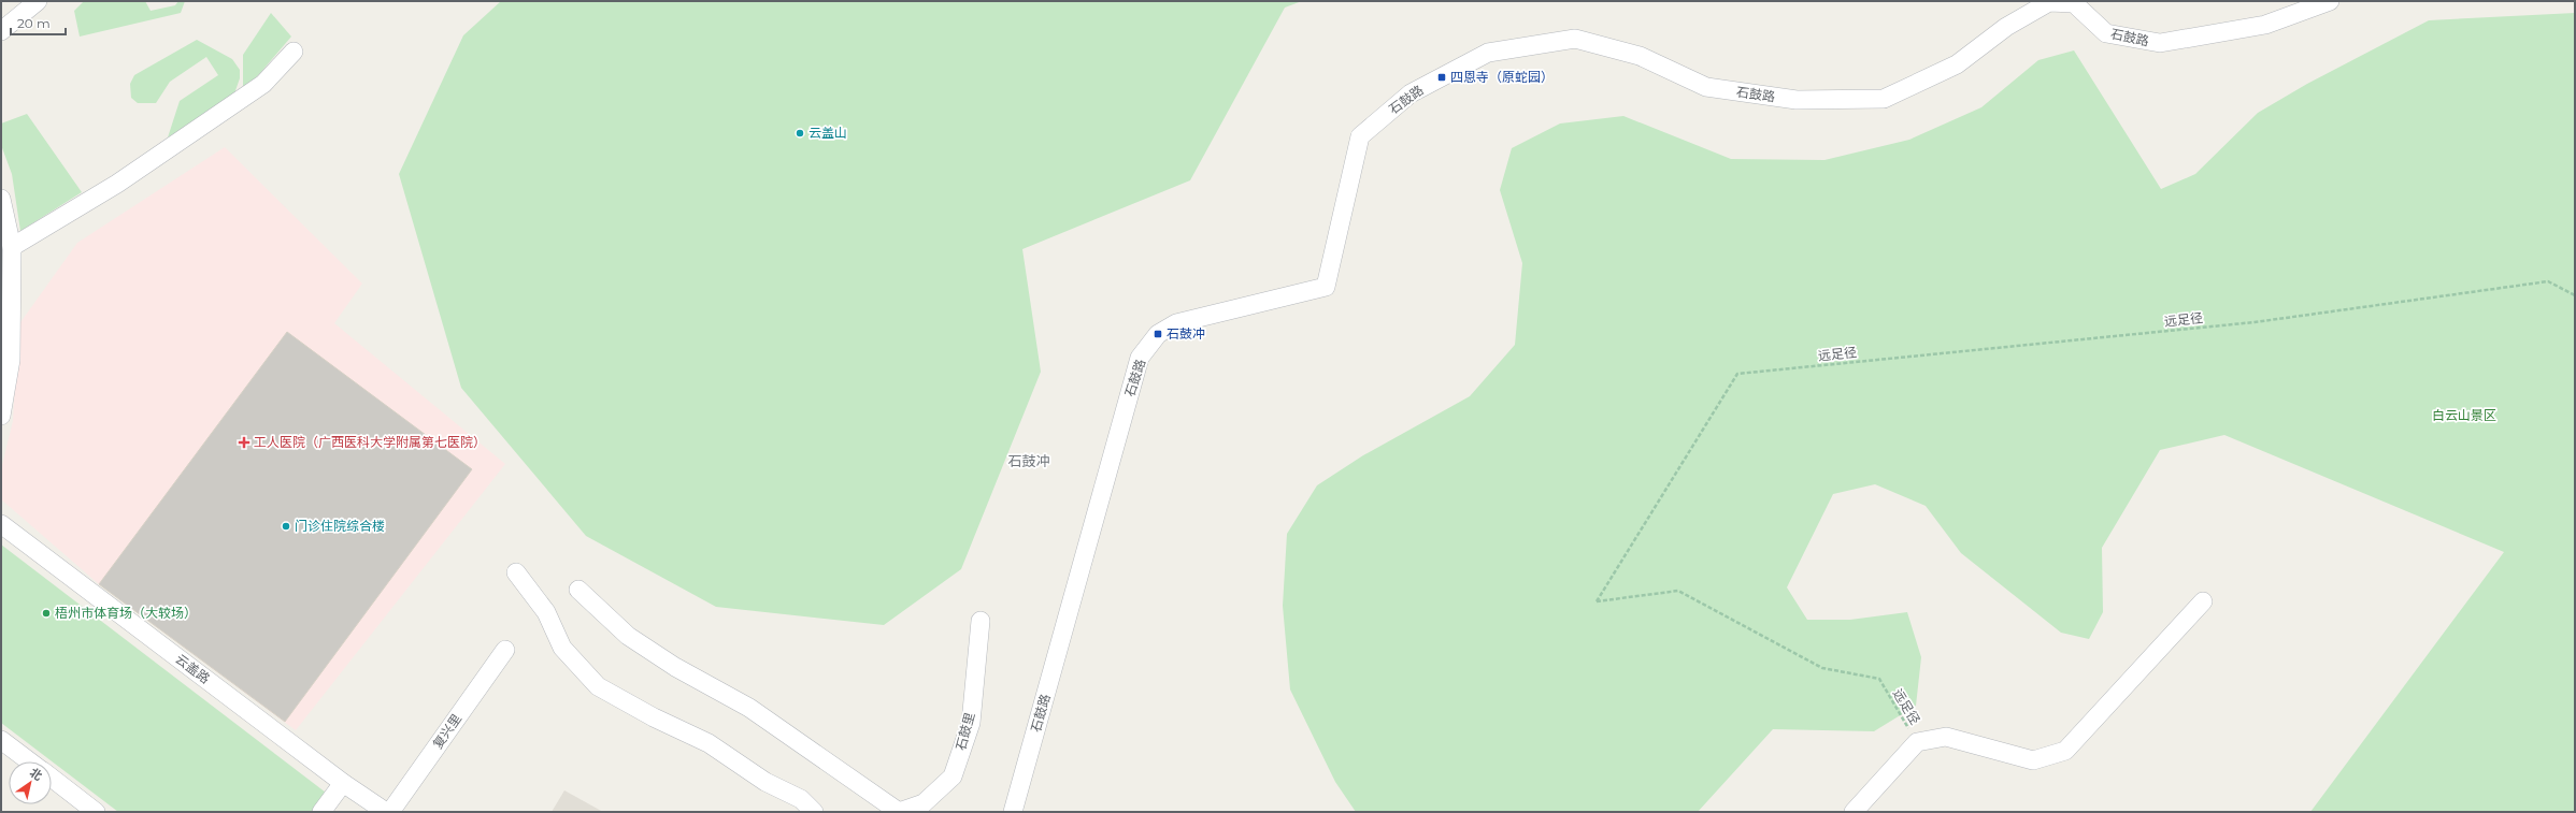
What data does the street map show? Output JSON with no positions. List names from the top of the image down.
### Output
{
  "streets": {
    "street": [
      "石鼓路",
      "云盖路",
      "复兴里",
      "石鼓里"
    ],
    "path": ["远足径"]
  },
  "districts": ["石鼓冲"],
  "parks": ["白云山景区"],
  "places": {
    "transit": ["四恩寺（原蛇园）", "石鼓冲"],
    "other": ["云盖山", "门诊住院综合楼", "梧州市体育场（大较场）"],
    "health": ["工人医院（广西医科大学附属第七医院）"]
  },
  "scale_bar": "20 m",
  "north": "top right"
}
